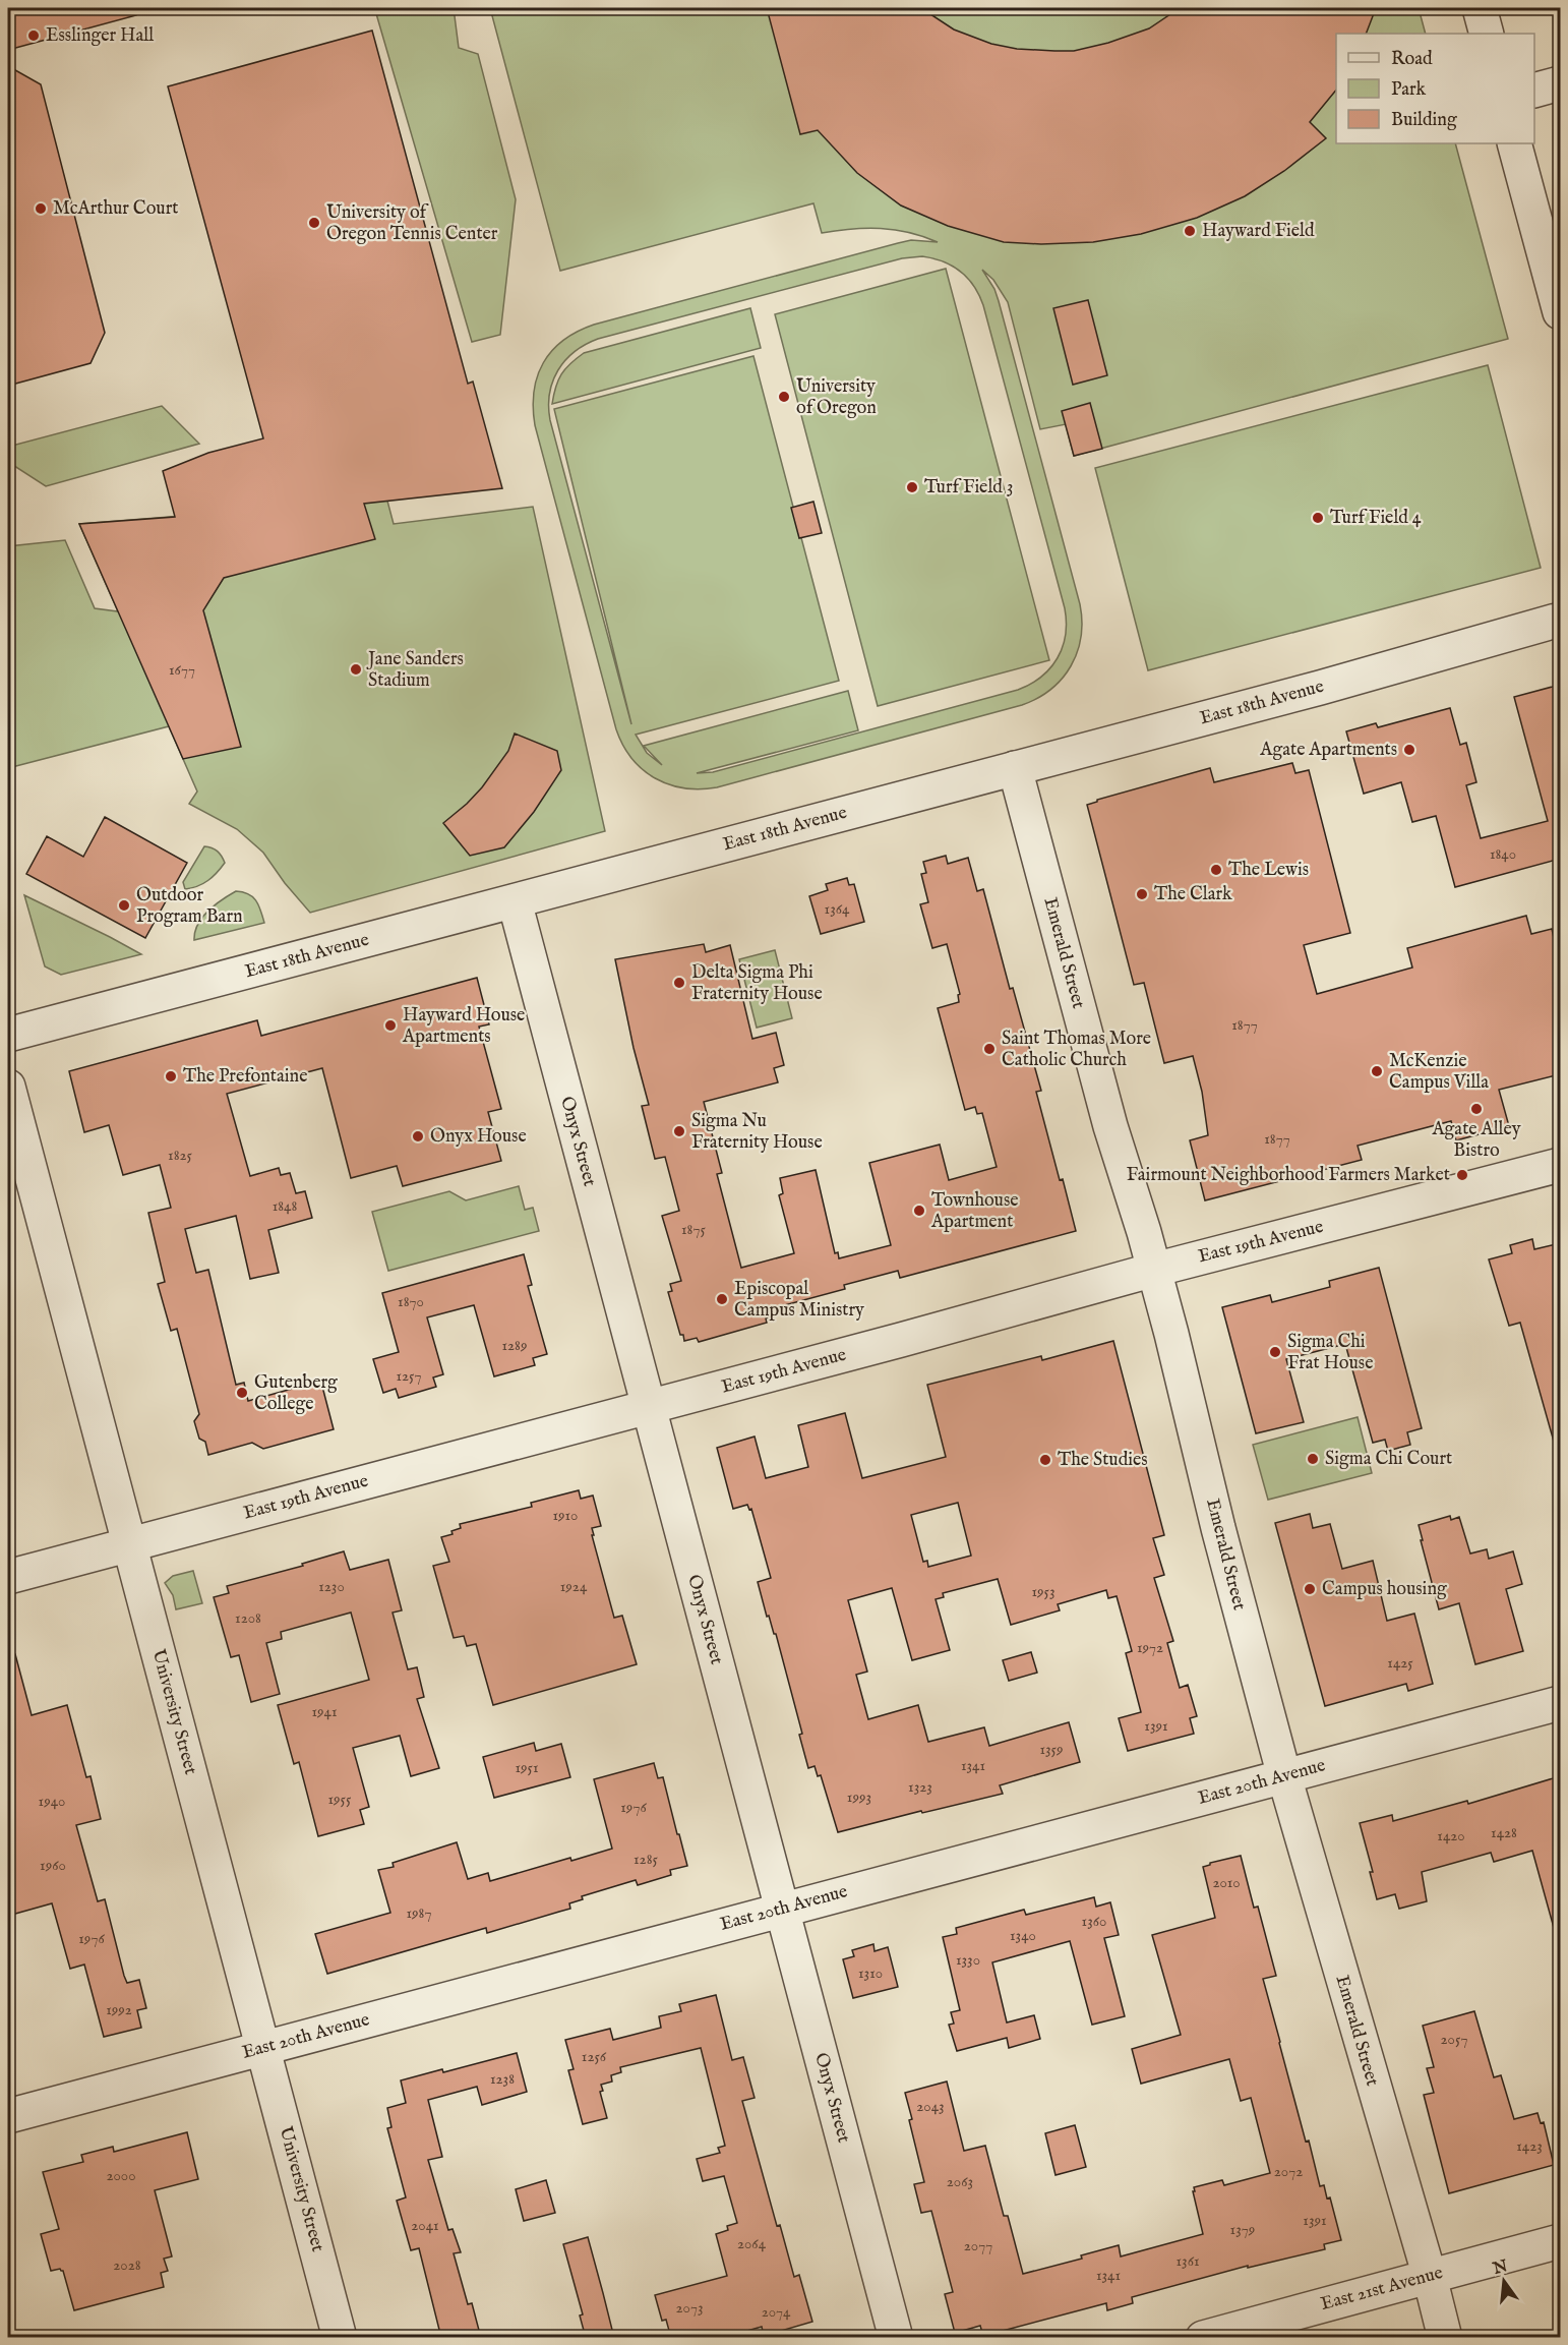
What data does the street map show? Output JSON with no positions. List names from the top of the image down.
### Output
{
  "streets": {
    "street": [
      "East 18th Avenue",
      "Emerald Street",
      "Onyx Street",
      "East 19th Avenue",
      "University Street",
      "East 20th Avenue",
      "East 21st Avenue"
    ]
  },
  "crossings": [
    ["East 18th Avenue", "Emerald Street"],
    ["East 18th Avenue", "Onyx Street"],
    ["Emerald Street", "East 19th Avenue"],
    ["Emerald Street", "East 20th Avenue"],
    ["Emerald Street", "East 21st Avenue"],
    ["Onyx Street", "East 19th Avenue"],
    ["Onyx Street", "East 20th Avenue"],
    ["East 19th Avenue", "University Street"],
    ["University Street", "East 20th Avenue"]
  ],
  "places": [
    "Esslinger Hall",
    "McArthur Court",
    "University of Oregon Tennis Center",
    "Hayward Field",
    "University of Oregon",
    "Turf Field 3",
    "Turf Field 4",
    "Jane Sanders Stadium",
    "Agate Apartments",
    "The Lewis",
    "The Clark",
    "Outdoor Program Barn",
    "Delta Sigma Phi Fraternity House",
    "Hayward House Apartments",
    "Saint Thomas More Catholic Church",
    "McKenzie Campus Villa",
    "The Prefontaine",
    "Agate Alley Bistro",
    "Sigma Nu Fraternity House",
    "Onyx House",
    "Fairmount Neighborhood Farmers Market",
    "Townhouse Apartment",
    "Episcopal Campus Ministry",
    "Sigma Chi Frat House",
    "Gutenberg College",
    "Sigma Chi Court",
    "The Studies",
    "Campus housing"
  ],
  "house_numbers": [
    "1677",
    "1840",
    "1364",
    "1877",
    "1877",
    "1825",
    "1848",
    "1875",
    "1870",
    "1289",
    "1257",
    "1910",
    "1230",
    "1924",
    "1953",
    "1208",
    "1972",
    "1425",
    "1941",
    "1391",
    "1359",
    "1341",
    "1951",
    "1323",
    "1993",
    "1955",
    "1940",
    "1976",
    "1428",
    "1420",
    "1285",
    "1960",
    "2010",
    "1987",
    "1360",
    "1340",
    "1976",
    "1330",
    "1310",
    "1992",
    "2057",
    "1256",
    "1238",
    "2043",
    "1423",
    "2072",
    "2000",
    "2063",
    "1391",
    "2041",
    "1379",
    "2064",
    "2077",
    "1361",
    "2028",
    "1341",
    "2073",
    "2074"
  ],
  "legend": ["Road", "Park", "Building"],
  "north": "top"
}
